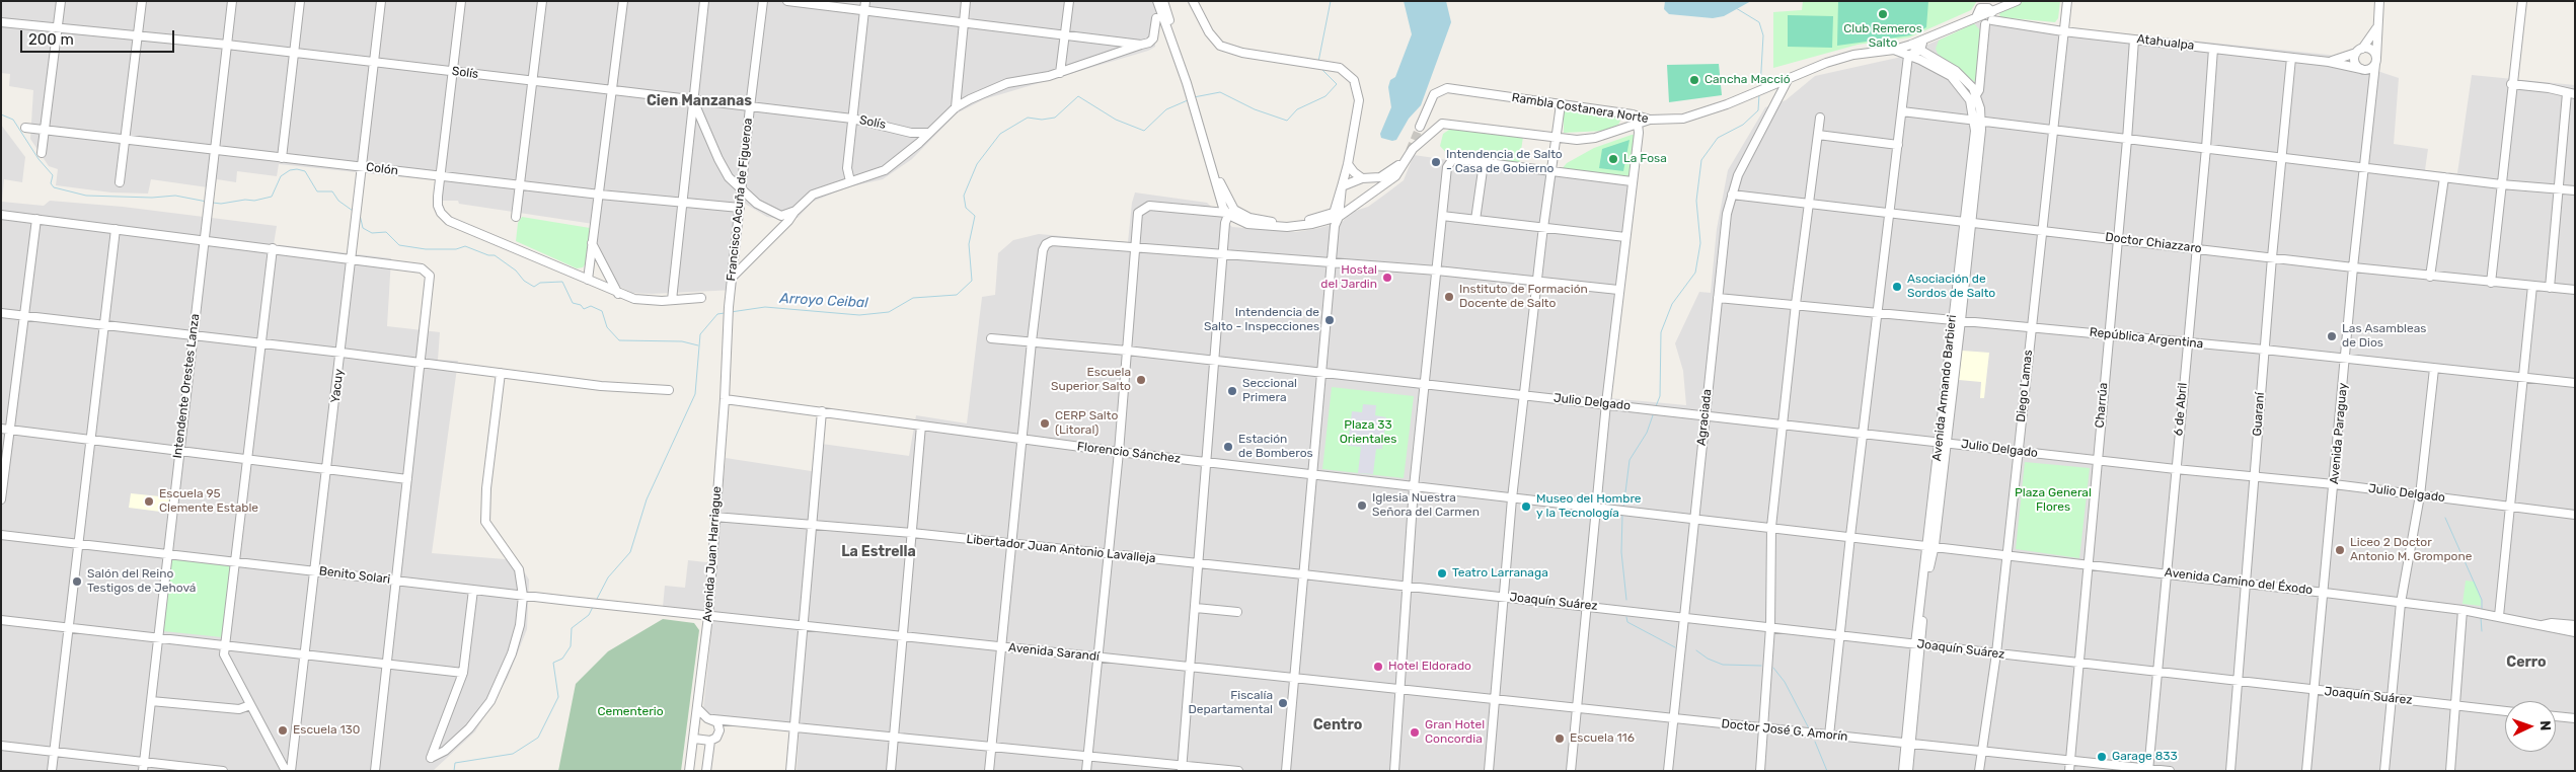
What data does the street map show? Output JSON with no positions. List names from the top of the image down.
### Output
{
  "streets": {
    "street": [
      "Atahualpa",
      "Solís",
      "Rambla Costanera Norte",
      "Colón",
      "Francisco Acuña de Figueroa",
      "Doctor Chiazzaro",
      "República Argentina",
      "Intendente Orestes Lanza",
      "Yacuy",
      "Diego Lamas",
      "Avenida Armando Barbieri",
      "Julio Delgado",
      "Charrúa",
      "6 de Abril",
      "Guaraní",
      "Agraciada",
      "Avenida Paraguay",
      "Florencio Sánchez",
      "Libertador Juan Antonio Lavalleja",
      "Avenida Juan Harriague",
      "Benito Solari",
      "Avenida Camino del Éxodo",
      "Joaquín Suárez",
      "Avenida Sarandí",
      "Doctor José G. Amorín"
    ]
  },
  "crossings": [
    ["Atahualpa", "Rambla Costanera Norte"],
    ["Atahualpa", "Diego Lamas"],
    ["Atahualpa", "Charrúa"],
    ["Atahualpa", "6 de Abril"],
    ["Atahualpa", "Guaraní"],
    ["Atahualpa", "Avenida Paraguay"],
    ["Solís", "Francisco Acuña de Figueroa"],
    ["Solís", "Intendente Orestes Lanza"],
    ["Solís", "Yacuy"],
    ["Rambla Costanera Norte", "Avenida Armando Barbieri"],
    ["Rambla Costanera Norte", "Agraciada"],
    ["Colón", "Francisco Acuña de Figueroa"],
    ["Colón", "Intendente Orestes Lanza"],
    ["Colón", "Yacuy"],
    ["Francisco Acuña de Figueroa", "Avenida Juan Harriague"],
    ["Doctor Chiazzaro", "Diego Lamas"],
    ["Doctor Chiazzaro", "Avenida Armando Barbieri"],
    ["Doctor Chiazzaro", "Charrúa"],
    ["Doctor Chiazzaro", "6 de Abril"],
    ["Doctor Chiazzaro", "Guaraní"],
    ["Doctor Chiazzaro", "Agraciada"],
    ["Doctor Chiazzaro", "Avenida Paraguay"],
    ["República Argentina", "Diego Lamas"],
    ["República Argentina", "Avenida Armando Barbieri"],
    ["República Argentina", "Charrúa"],
    ["República Argentina", "6 de Abril"],
    ["República Argentina", "Guaraní"],
    ["República Argentina", "Agraciada"],
    ["República Argentina", "Avenida Paraguay"],
    ["Intendente Orestes Lanza", "Benito Solari"],
    ["Yacuy", "Benito Solari"],
    ["Diego Lamas", "Julio Delgado"],
    ["Diego Lamas", "Avenida Camino del Éxodo"],
    ["Diego Lamas", "Joaquín Suárez"],
    ["Diego Lamas", "Doctor José G. Amorín"],
    ["Avenida Armando Barbieri", "Julio Delgado"],
    ["Avenida Armando Barbieri", "Avenida Camino del Éxodo"],
    ["Avenida Armando Barbieri", "Joaquín Suárez"],
    ["Avenida Armando Barbieri", "Doctor José G. Amorín"],
    ["Julio Delgado", "Charrúa"],
    ["Julio Delgado", "6 de Abril"],
    ["Julio Delgado", "Guaraní"],
    ["Julio Delgado", "Agraciada"],
    ["Julio Delgado", "Avenida Paraguay"],
    ["Charrúa", "Avenida Camino del Éxodo"],
    ["Charrúa", "Joaquín Suárez"],
    ["Charrúa", "Doctor José G. Amorín"],
    ["6 de Abril", "Avenida Camino del Éxodo"],
    ["6 de Abril", "Joaquín Suárez"],
    ["6 de Abril", "Doctor José G. Amorín"],
    ["Guaraní", "Avenida Camino del Éxodo"],
    ["Guaraní", "Joaquín Suárez"],
    ["Agraciada", "Florencio Sánchez"],
    ["Agraciada", "Avenida Camino del Éxodo"],
    ["Agraciada", "Joaquín Suárez"],
    ["Agraciada", "Doctor José G. Amorín"],
    ["Avenida Paraguay", "Avenida Camino del Éxodo"],
    ["Avenida Paraguay", "Joaquín Suárez"],
    ["Florencio Sánchez", "Avenida Juan Harriague"],
    ["Florencio Sánchez", "Avenida Camino del Éxodo"],
    ["Libertador Juan Antonio Lavalleja", "Avenida Juan Harriague"],
    ["Libertador Juan Antonio Lavalleja", "Joaquín Suárez"],
    ["Avenida Juan Harriague", "Benito Solari"],
    ["Avenida Juan Harriague", "Avenida Sarandí"],
    ["Benito Solari", "Avenida Sarandí"],
    ["Avenida Sarandí", "Doctor José G. Amorín"]
  ],
  "districts": [
    "Cien Manzanas",
    "La Estrella",
    "Cerro",
    "Centro"
  ],
  "water": ["Arroyo Ceibal"],
  "parks": ["Plaza 33 Orientales", "Plaza General Flores", "Cementerio"],
  "places": [
    "Club Remeros Salto",
    "Cancha Macció",
    "La Fosa",
    "Intendencia de Salto - Casa de Gobierno",
    "Hostal del Jardin",
    "Asociación de Sordos de Salto",
    "Instituto de Formación Docente de Salto",
    "Intendencia de Salto - Inspecciones",
    "Las Asambleas de Dios",
    "Escuela Superior Salto",
    "Seccional Primera",
    "CERP Salto (Litoral)",
    "Estación de Bomberos",
    "Escuela 95 Clemente Estable",
    "Iglesia Nuestra Señora del Carmen",
    "Museo del Hombre y la Tecnología",
    "Liceo 2 Doctor Antonio M. Grompone",
    "Teatro Larranaga",
    "Salón del Reino Testigos de Jehová",
    "Hotel Eldorado",
    "Fiscalía Departamental",
    "Escuela 130",
    "Gran Hotel Concordia",
    "Escuela 116",
    "Garage 833"
  ],
  "scale_bar": "200 m",
  "north": "right"
}
